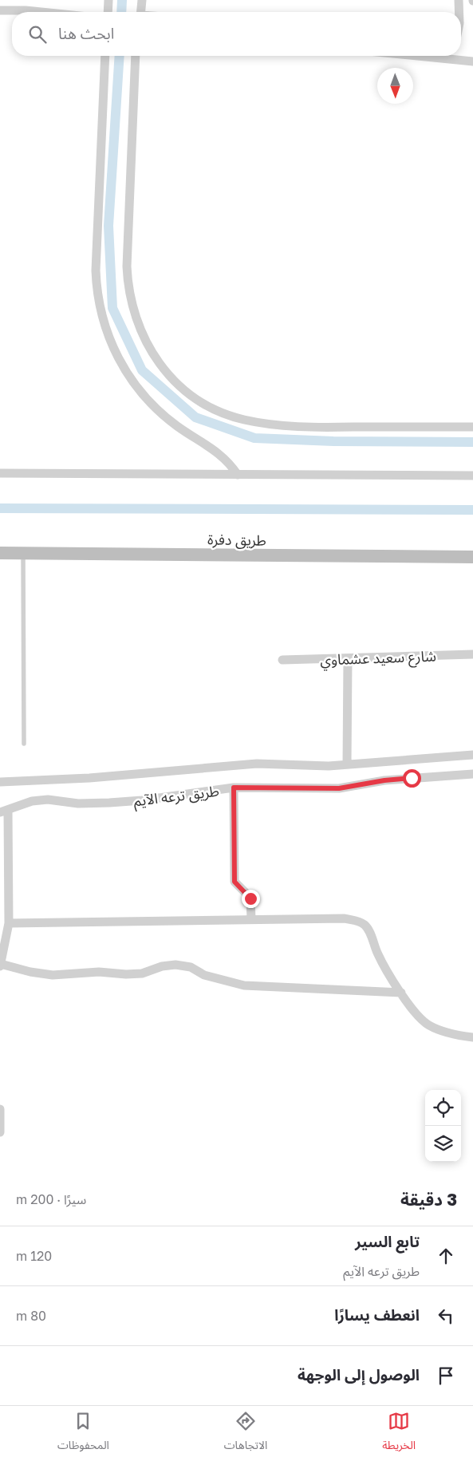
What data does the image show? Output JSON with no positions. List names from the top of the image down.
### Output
{
  "streets": {
    "main road": ["طريق دفرة"],
    "street": ["شارع سعيد عشماوي", "طريق ترعه الآيم"]
  },
  "north": "bottom",
  "page": {
    "search": "ابحث هنا",
    "heading": ["3 دقيقة", "سيرًا · 200 m"],
    "list": [
      ["تابع السير", "طريق ترعه الآيم", "120 m"],
      ["انعطف يسارًا", "80 m"],
      "الوصول إلى الوجهة"
    ],
    "nav": ["الخريطة", "الاتجاهات", "المحفوظات"]
  }
}
